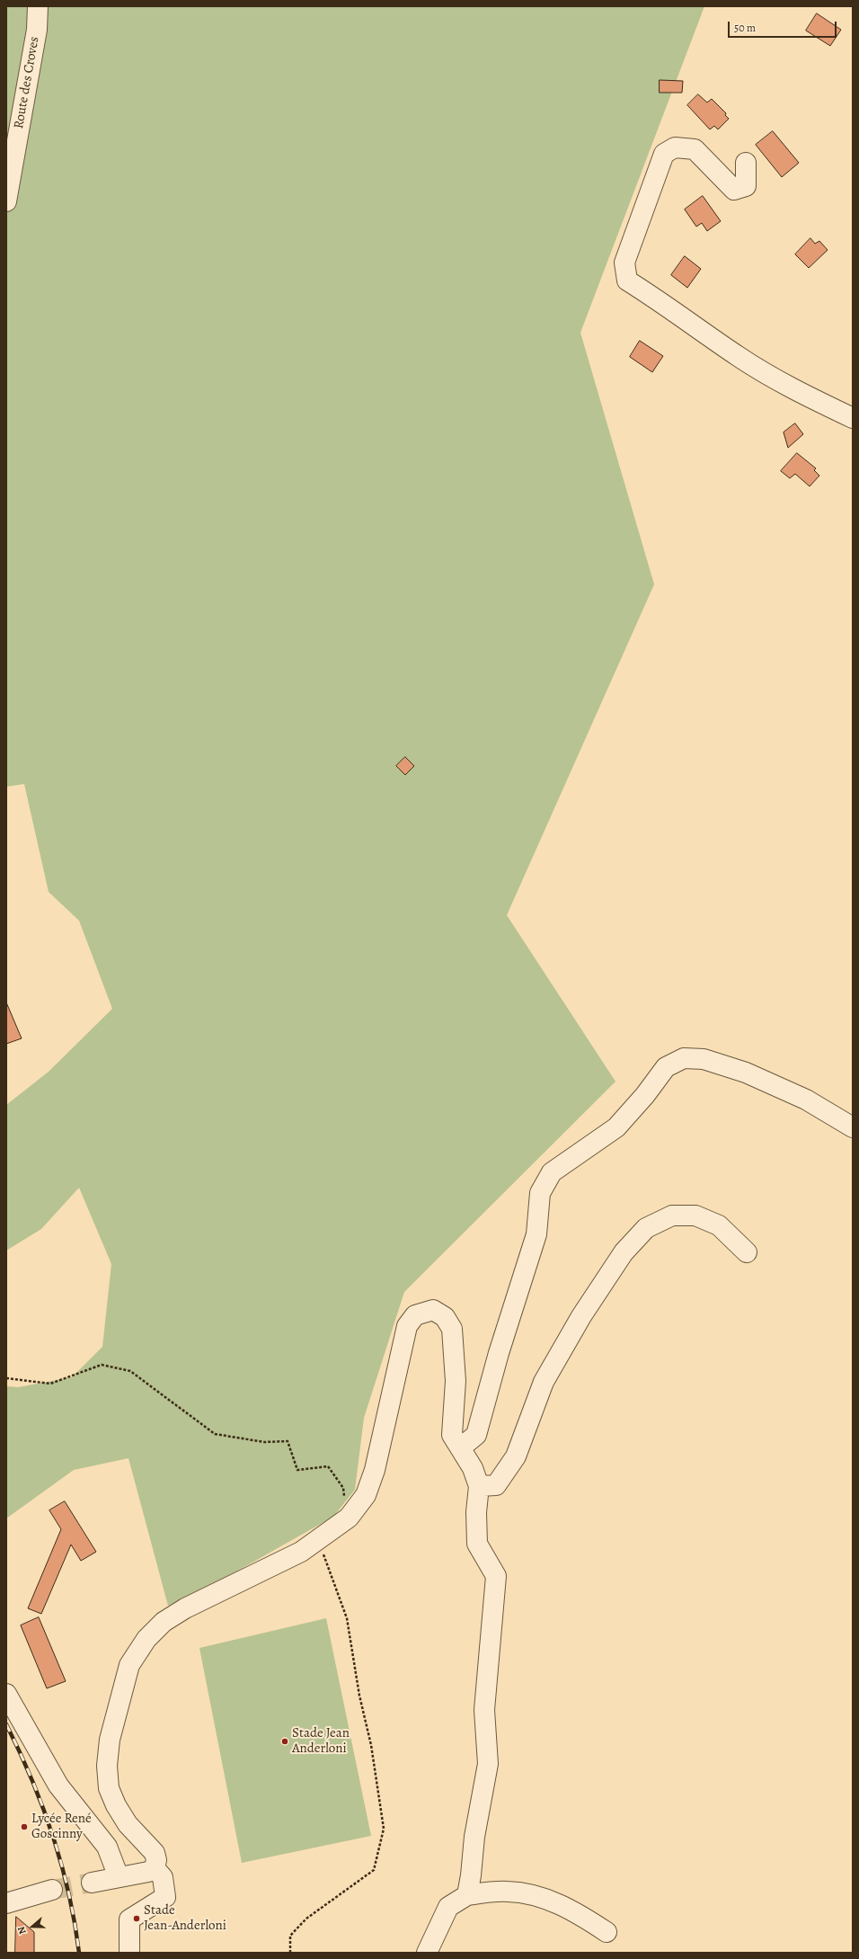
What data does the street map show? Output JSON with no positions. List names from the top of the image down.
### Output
{
  "streets": {
    "street": ["Route des Croves"]
  },
  "places": ["Stade Jean Anderloni", "Lycée René Goscinny", "Stade Jean-Anderloni"],
  "scale_bar": "50 m",
  "north": "left"
}
